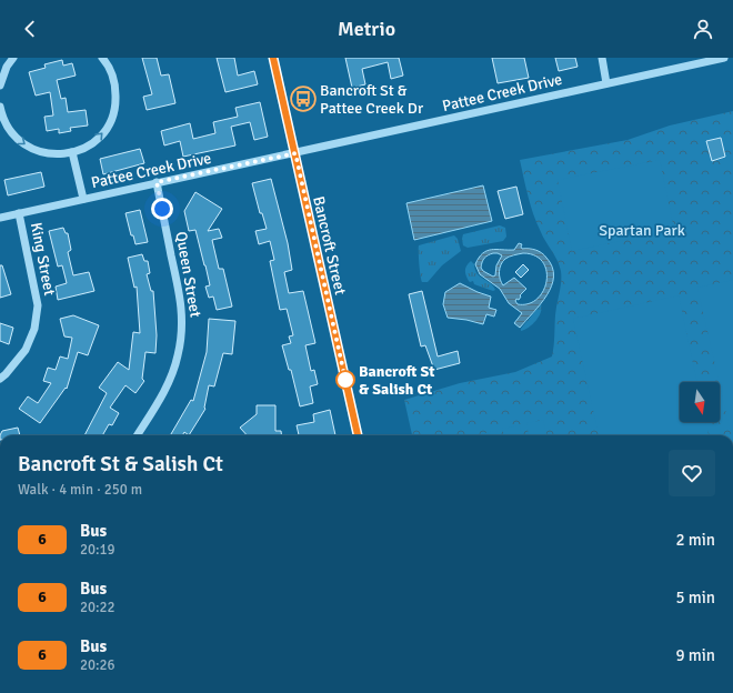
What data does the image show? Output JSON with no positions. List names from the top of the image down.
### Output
{
  "streets": {
    "street": [
      "Pattee Creek Drive",
      "Bancroft Street",
      "King Street",
      "Queen Street"
    ]
  },
  "crossings": [
    ["Pattee Creek Drive", "Bancroft Street"],
    ["Pattee Creek Drive", "King Street"],
    ["Pattee Creek Drive", "Queen Street"]
  ],
  "parks": ["Spartan Park"],
  "places": {
    "bus stop": ["Bancroft St & Pattee Creek Dr"],
    "other": ["Bancroft St & Salish Ct"]
  },
  "lines": ["bus line 6"],
  "north": "bottom",
  "page": {
    "header": "Metrio",
    "heading": ["Bancroft St & Salish Ct", "Walk · 4 min · 250 m"],
    "list": [
      {
        "mark": "6",
        "name": "Bus",
        "note": "20:19",
        "value": "2 min"
      },
      {
        "mark": "6",
        "name": "Bus",
        "note": "20:22",
        "value": "5 min"
      },
      {
        "mark": "6",
        "name": "Bus",
        "note": "20:26",
        "value": "9 min"
      }
    ]
  }
}
